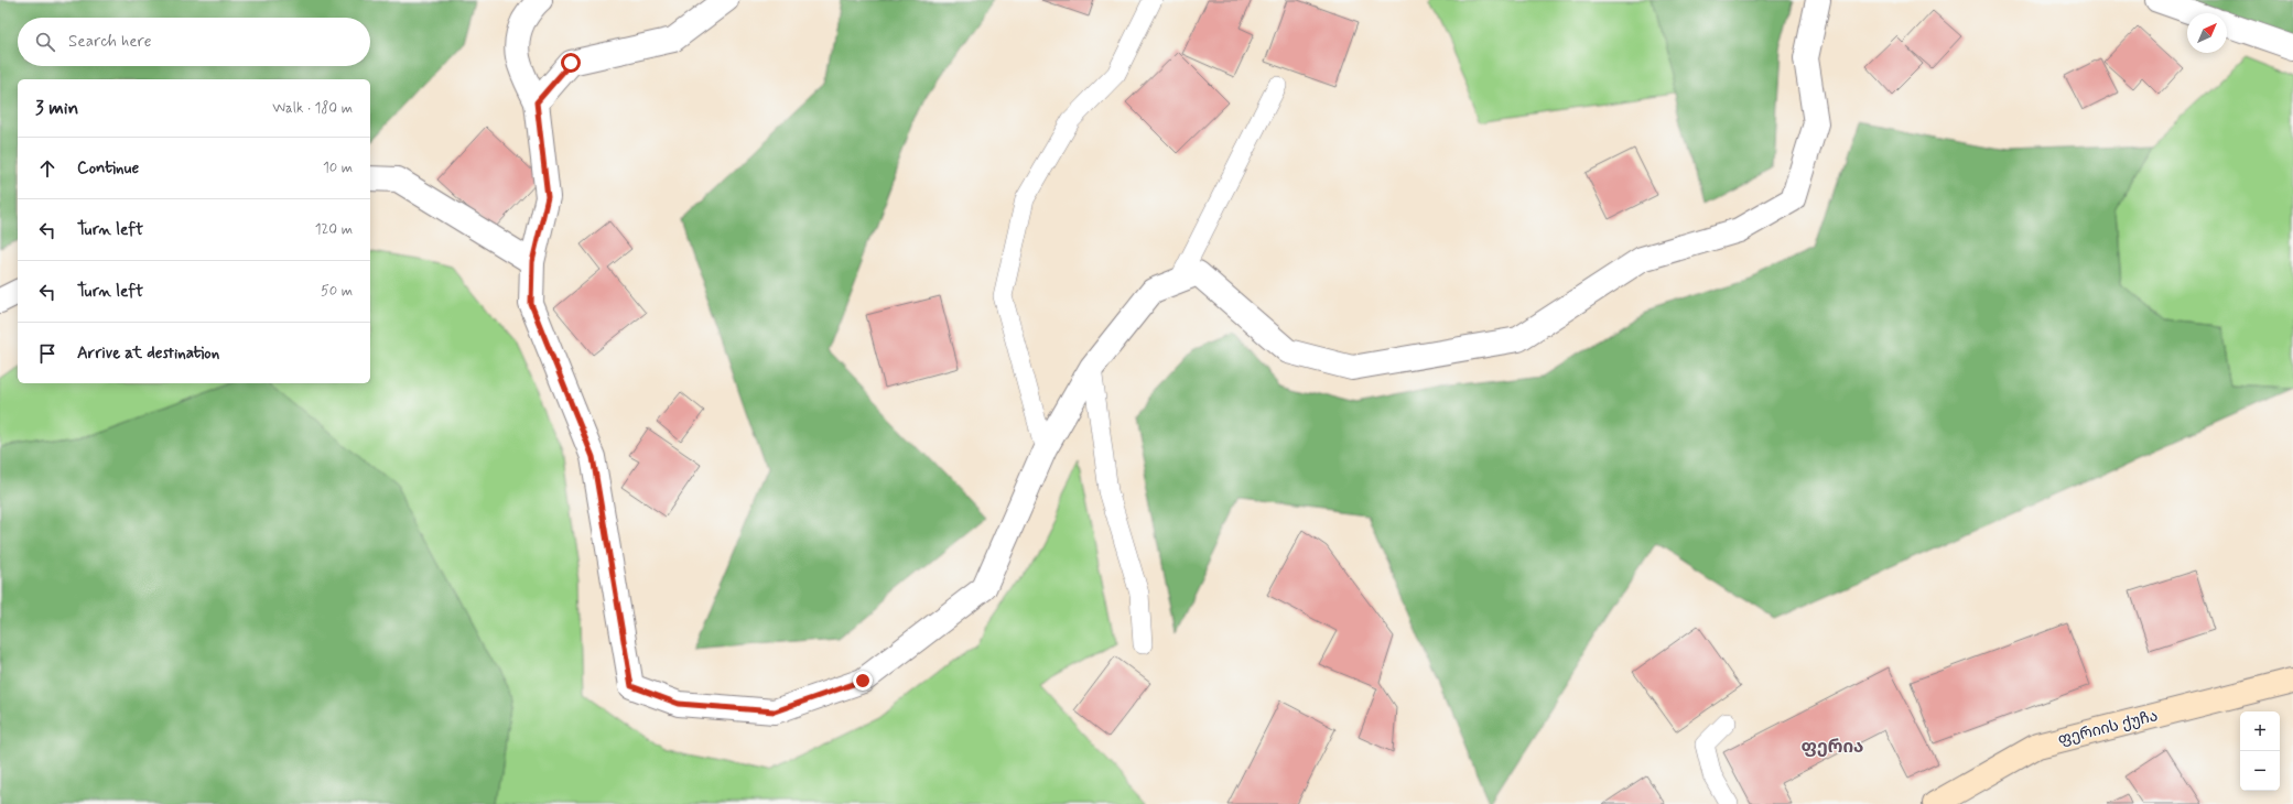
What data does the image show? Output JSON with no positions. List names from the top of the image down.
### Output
{
  "streets": {
    "street": ["ფერიის ქუჩა"]
  },
  "districts": ["ფერია"],
  "north": "top right",
  "page": {
    "search": "Search here",
    "heading": ["3 min", "Walk · 180 m"],
    "list": [
      ["Continue", "10 m"],
      ["Turn left", "120 m"],
      ["Turn left", "50 m"],
      "Arrive at destination"
    ],
    "map_buttons": ["+", "−"]
  }
}
